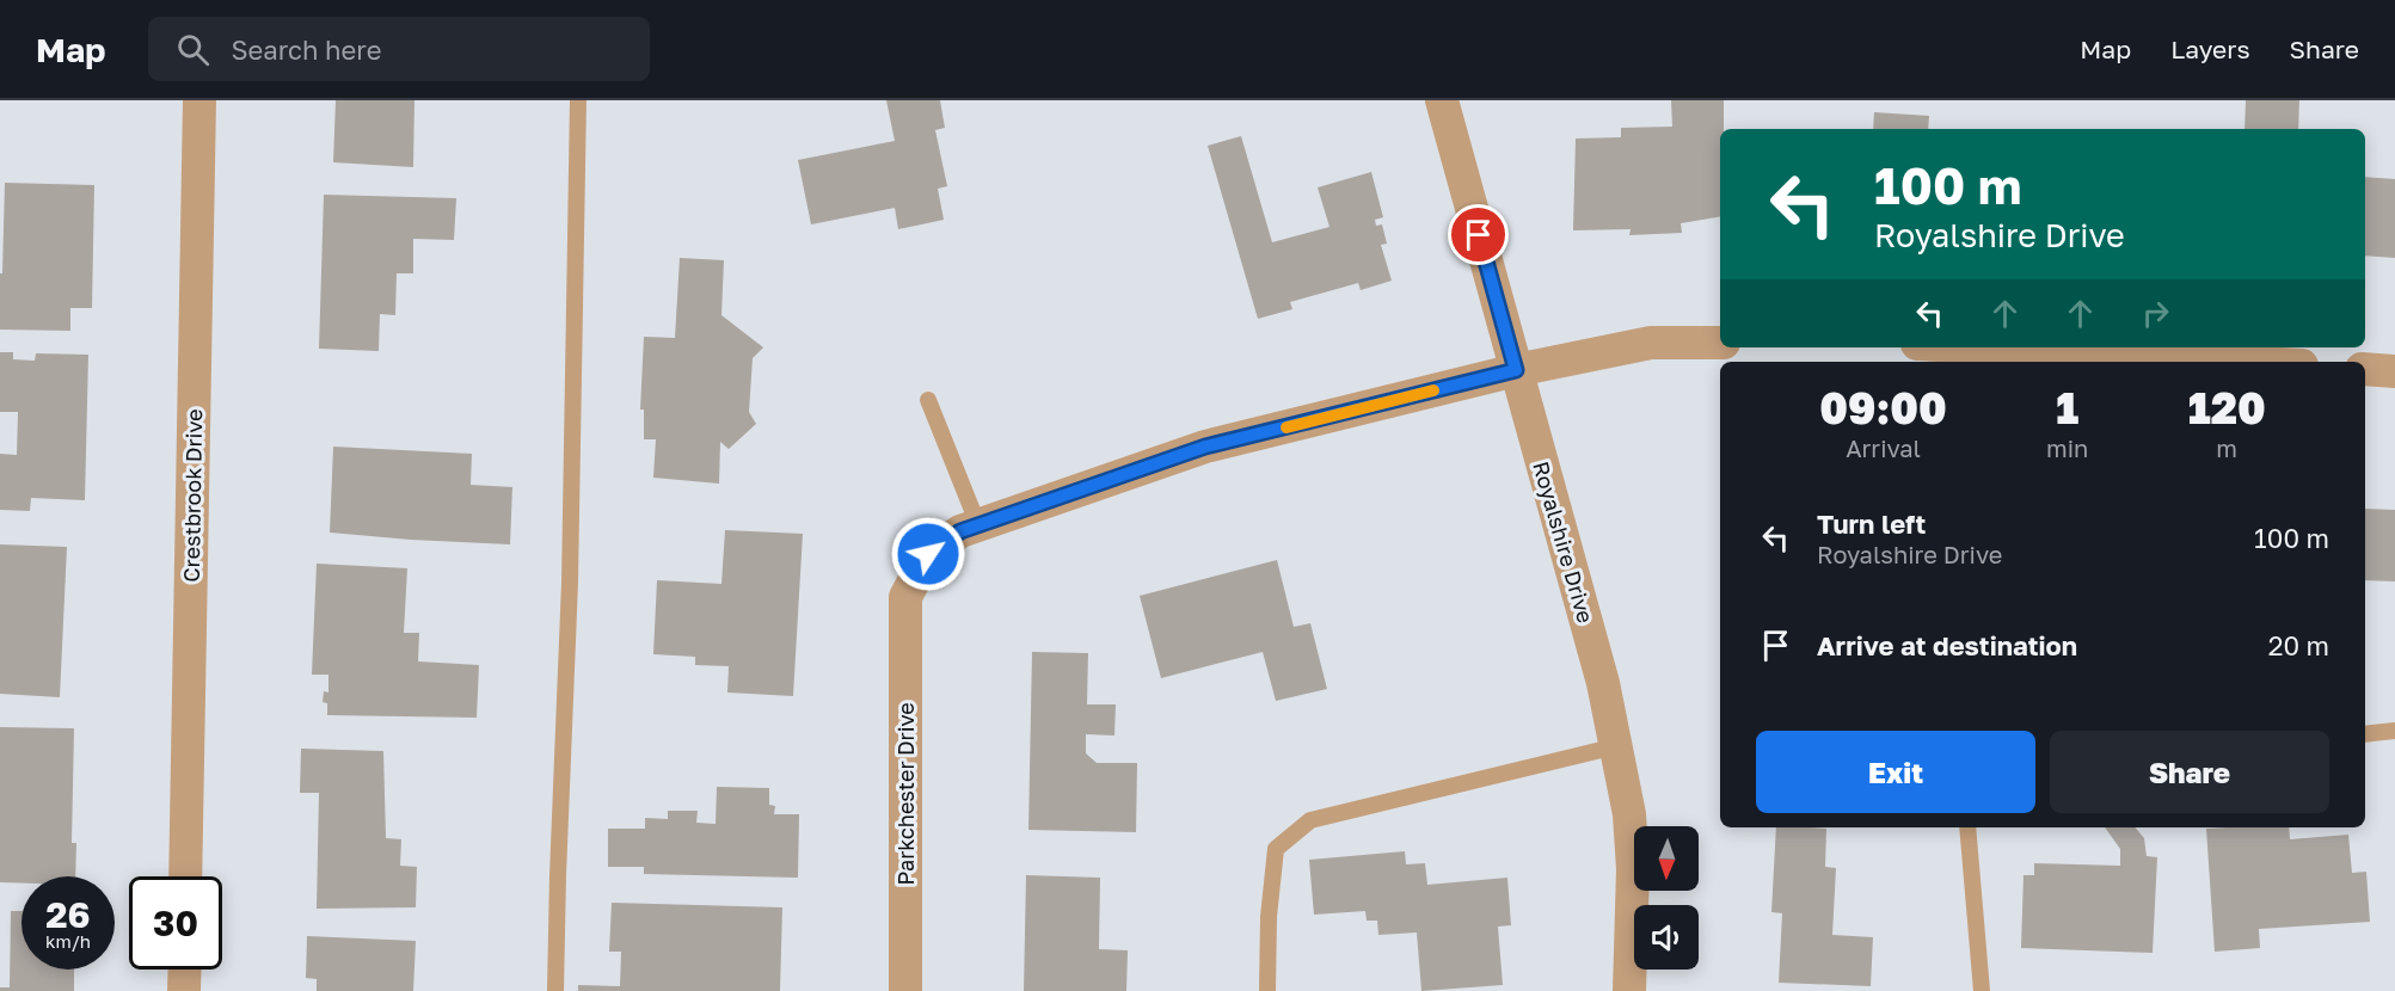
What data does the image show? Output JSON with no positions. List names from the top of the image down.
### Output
{
  "streets": {
    "street": ["Crestbrook Drive", "Royalshire Drive", "Parkchester Drive"]
  },
  "north": "bottom",
  "page": {
    "header": "Map",
    "search": "Search here",
    "nav": ["Map", "Layers", "Share"],
    "turn": ["100 m", "Royalshire Drive"],
    "eta": [
      "09:00",
      "Arrival",
      "1",
      "min",
      "120",
      "m"
    ],
    "list": [
      {
        "name": "Turn left",
        "note": "Royalshire Drive",
        "value": "100 m"
      },
      {
        "name": "Arrive at destination",
        "value": "20 m"
      }
    ],
    "buttons": ["Exit", "Share"],
    "speed": "26 km/h",
    "limit": "30"
  }
}
